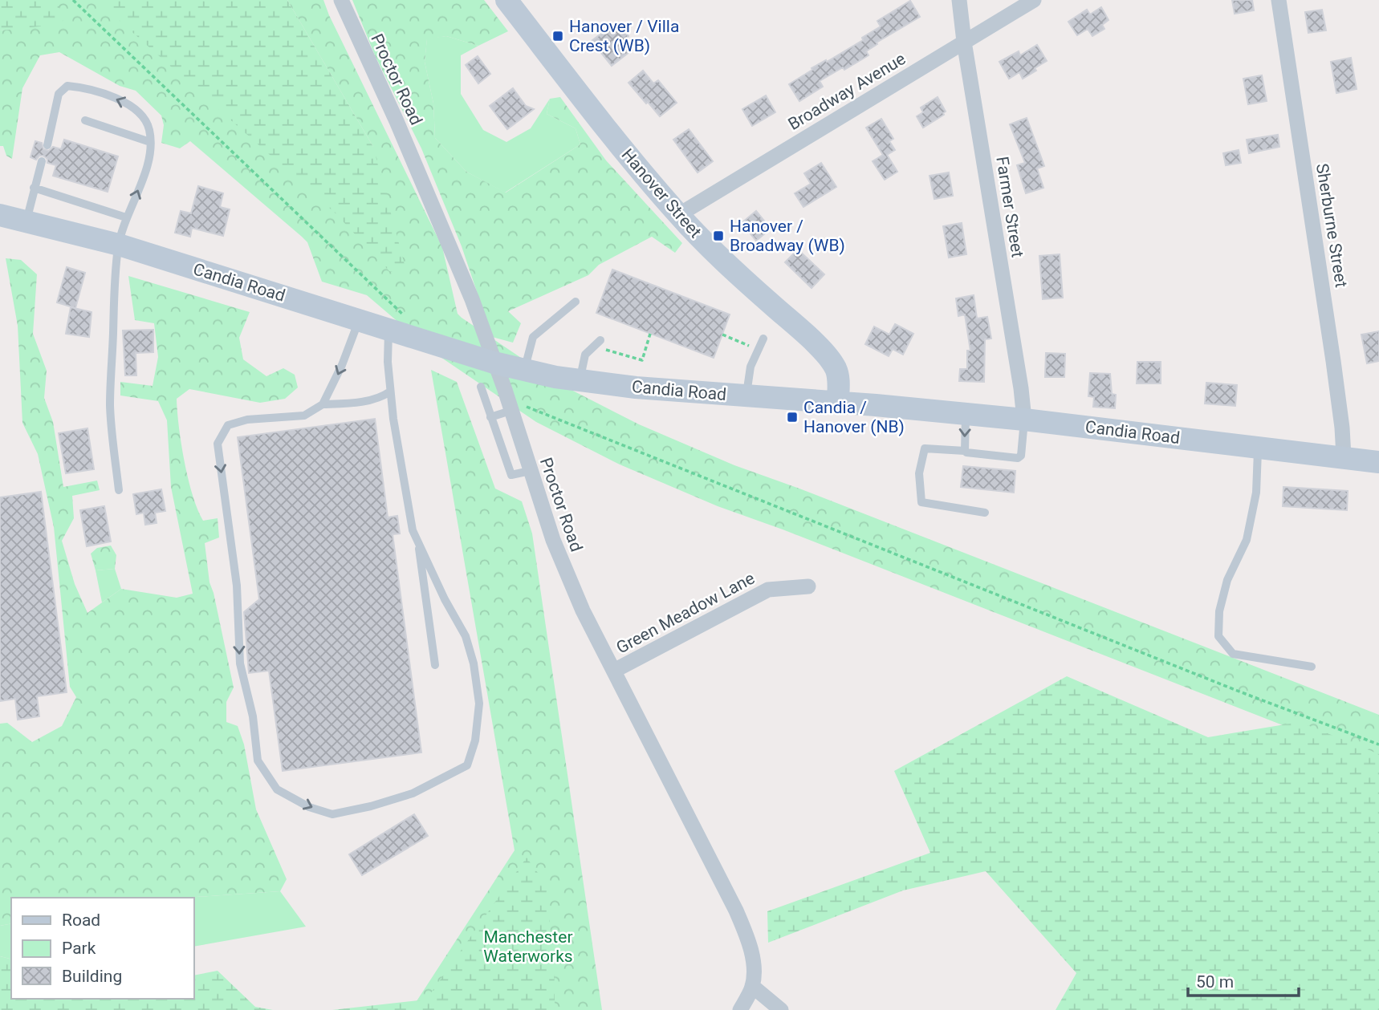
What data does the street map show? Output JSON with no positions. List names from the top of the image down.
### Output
{
  "streets": {
    "main road": ["Hanover Street", "Candia Road"],
    "street": [
      "Proctor Road",
      "Broadway Avenue",
      "Farmer Street",
      "Sherburne Street",
      "Green Meadow Lane"
    ]
  },
  "crossings": [
    ["Proctor Road", "Candia Road"],
    ["Proctor Road", "Green Meadow Lane"],
    ["Broadway Avenue", "Hanover Street"],
    ["Broadway Avenue", "Farmer Street"],
    ["Hanover Street", "Candia Road"],
    ["Farmer Street", "Candia Road"],
    ["Sherburne Street", "Candia Road"]
  ],
  "parks": ["Manchester Waterworks"],
  "places": {
    "transit": ["Hanover / Villa Crest (WB)", "Hanover / Broadway (WB)", "Candia / Hanover (NB)"]
  },
  "legend": ["Road", "Park", "Building"],
  "scale_bar": "50 m"
}
